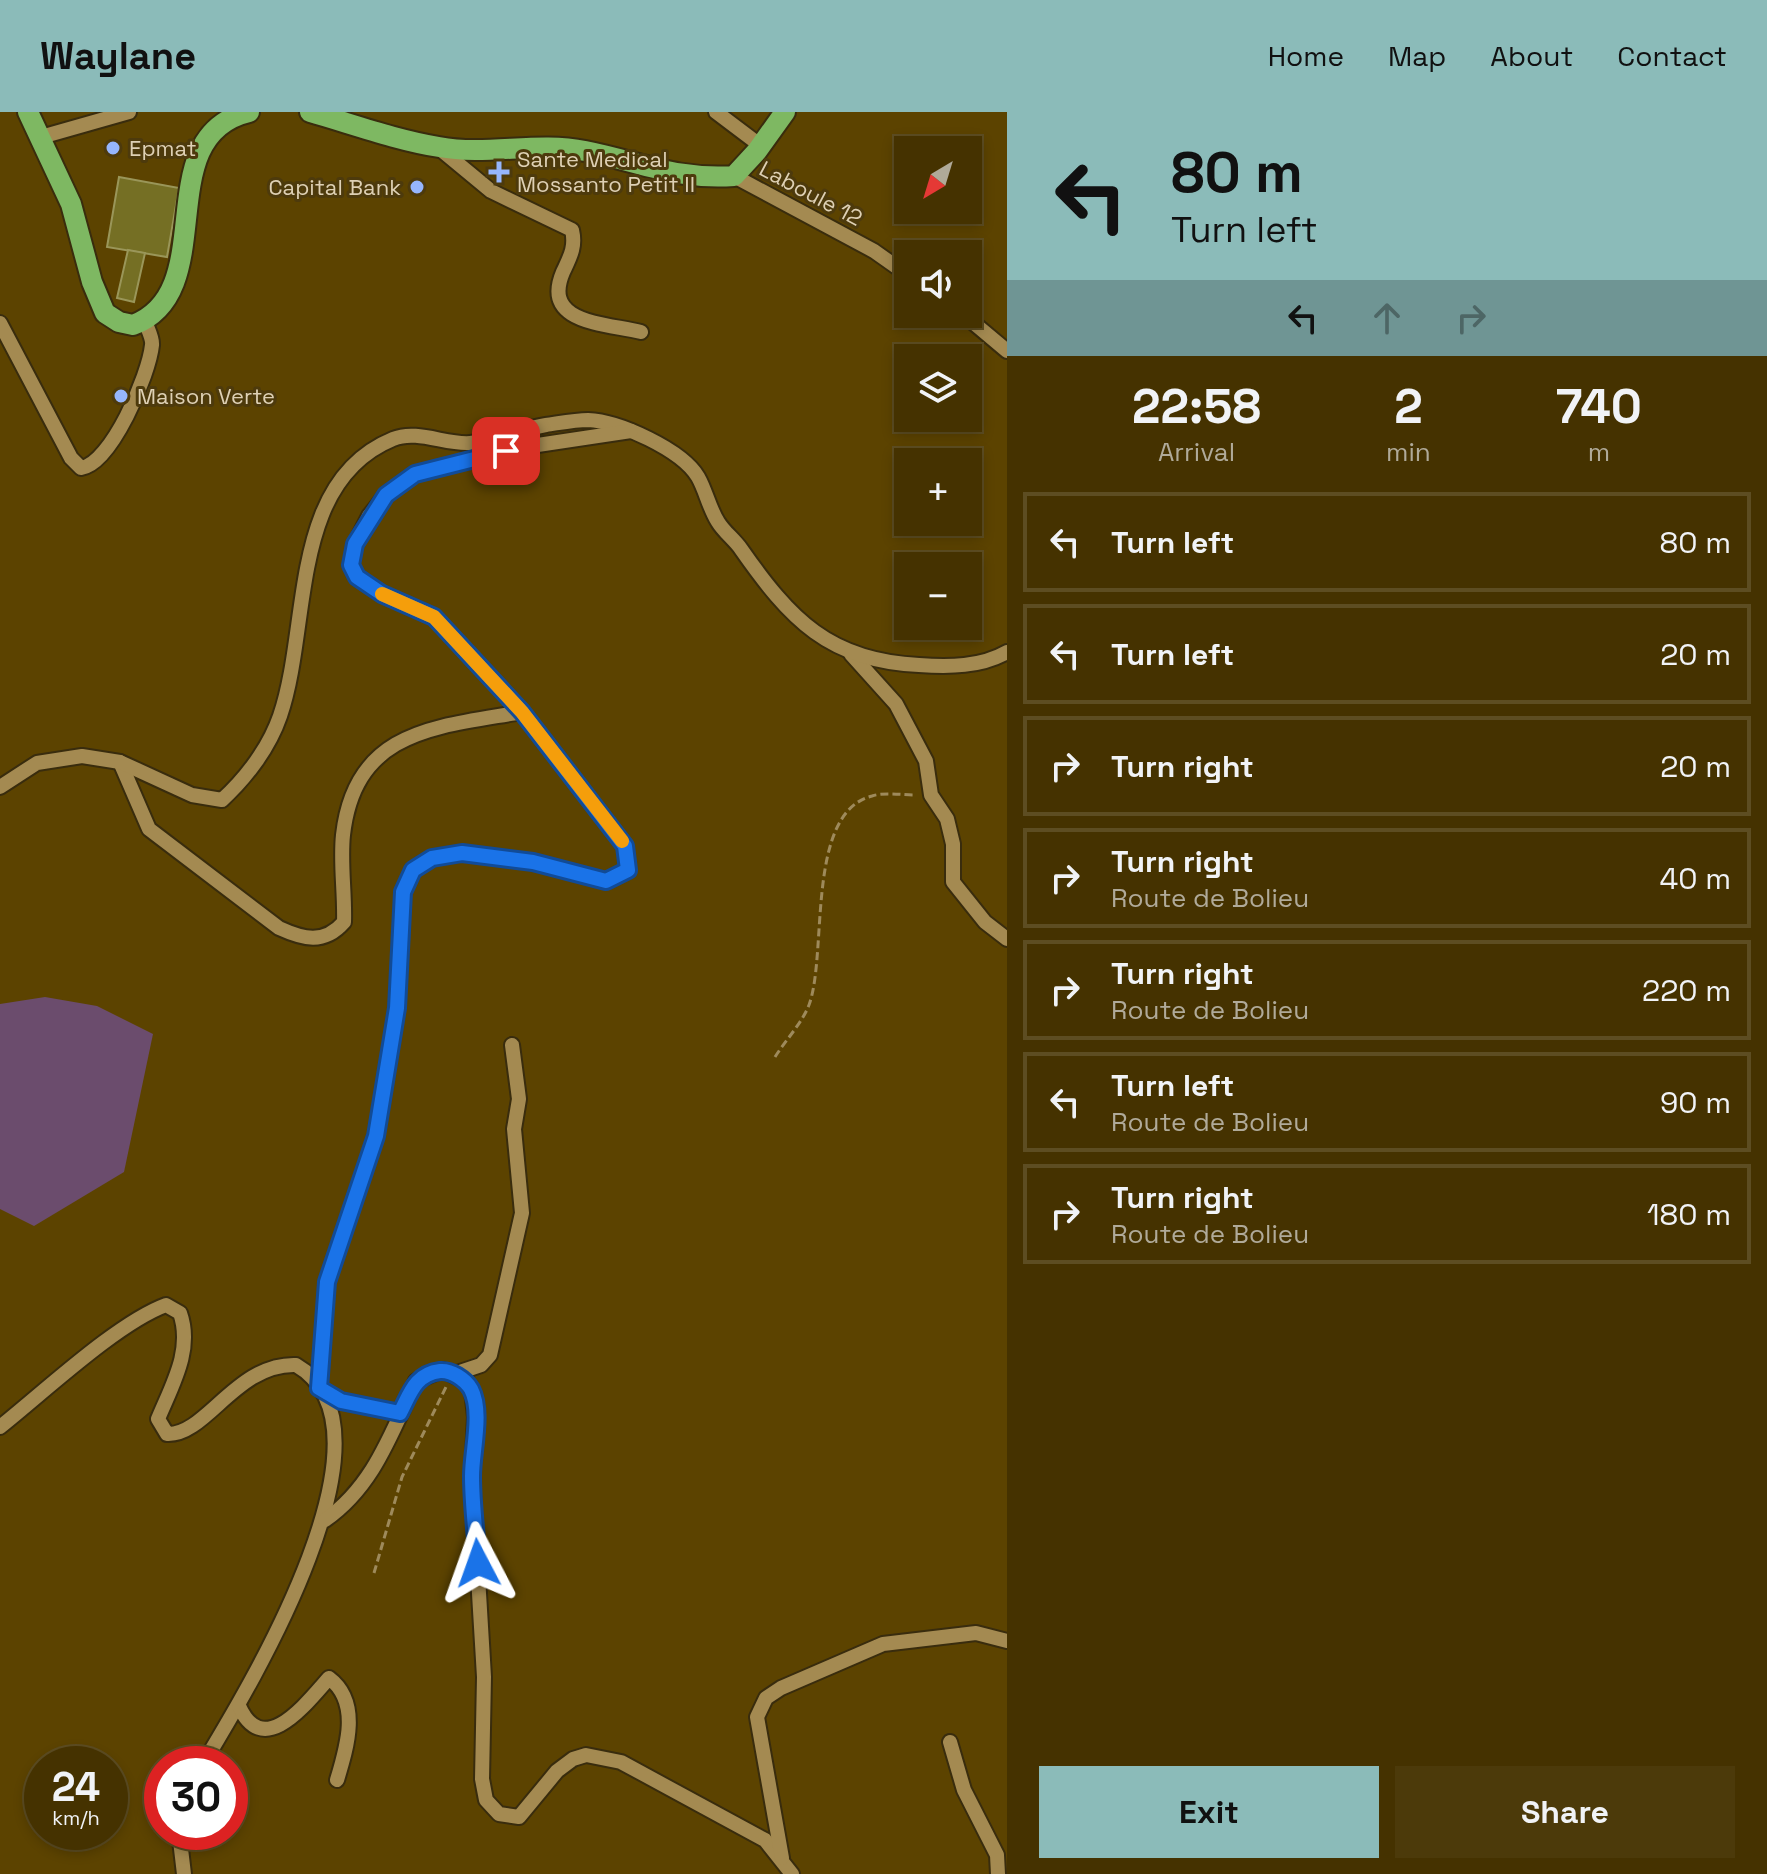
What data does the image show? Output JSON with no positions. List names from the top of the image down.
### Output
{
  "streets": {
    "street": ["Laboule 12"]
  },
  "places": {
    "other": ["Epmat", "Capital Bank", "Maison Verte"],
    "health": ["Sante Medical Mossanto Petit II"]
  },
  "north": "bottom left",
  "page": {
    "header": "Waylane",
    "nav": [
      "Home",
      "Map",
      "About",
      "Contact"
    ],
    "turn": ["80 m", "Turn left"],
    "map_buttons": ["+", "−"],
    "eta": [
      "22:58",
      "Arrival",
      "2",
      "min",
      "740",
      "m"
    ],
    "list": [
      {
        "name": "Turn left",
        "value": "80 m"
      },
      {
        "name": "Turn left",
        "value": "20 m"
      },
      {
        "name": "Turn right",
        "value": "20 m"
      },
      {
        "name": "Turn right",
        "note": "Route de Bolieu",
        "value": "40 m"
      },
      {
        "name": "Turn right",
        "note": "Route de Bolieu",
        "value": "220 m"
      },
      {
        "name": "Turn left",
        "note": "Route de Bolieu",
        "value": "90 m"
      },
      {
        "name": "Turn right",
        "note": "Route de Bolieu",
        "value": "180 m"
      }
    ],
    "speed": "24 km/h",
    "limit": "30",
    "buttons": ["Exit", "Share"]
  }
}
